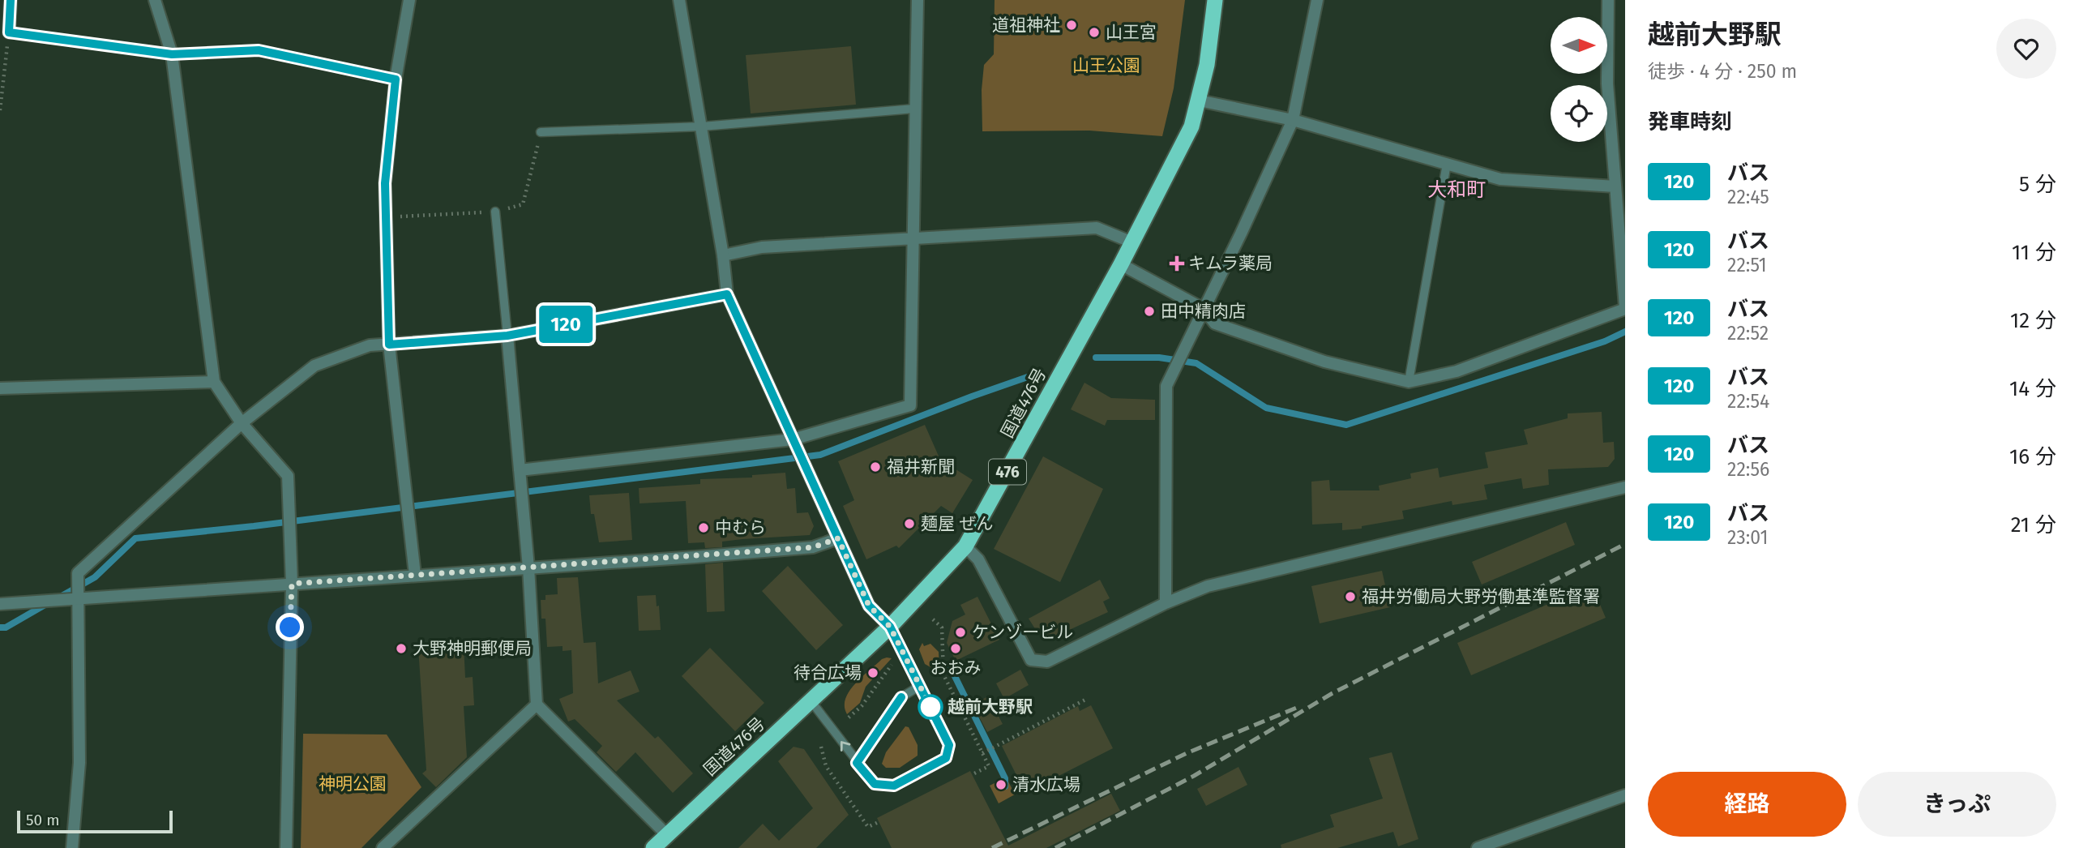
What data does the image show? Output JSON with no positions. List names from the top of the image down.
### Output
{
  "streets": {
    "highway": ["国道476号", "476"]
  },
  "districts": ["大和町"],
  "parks": ["山王公園", "神明公園"],
  "places": {
    "other": [
      "道祖神社",
      "山王宮",
      "田中精肉店",
      "福井新聞",
      "麺屋 ぜん",
      "中むら",
      "福井労働局大野労働基準監督署",
      "ケンゾービル",
      "大野神明郵便局",
      "おおみ",
      "待合広場",
      "越前大野駅",
      "清水広場"
    ],
    "health": ["キムラ薬局"]
  },
  "lines": ["bus line 120"],
  "scale_bar": "50 m",
  "north": "right",
  "page": {
    "on_map": "120",
    "heading": [
      ["越前大野駅", "徒歩 · 4 分 · 250 m"],
      "発車時刻"
    ],
    "list": [
      {
        "mark": "120",
        "name": "バス",
        "note": "22:45",
        "value": "5 分"
      },
      {
        "mark": "120",
        "name": "バス",
        "note": "22:51",
        "value": "11 分"
      },
      {
        "mark": "120",
        "name": "バス",
        "note": "22:52",
        "value": "12 分"
      },
      {
        "mark": "120",
        "name": "バス",
        "note": "22:54",
        "value": "14 分"
      },
      {
        "mark": "120",
        "name": "バス",
        "note": "22:56",
        "value": "16 分"
      },
      {
        "mark": "120",
        "name": "バス",
        "note": "23:01",
        "value": "21 分"
      }
    ],
    "buttons": ["経路", "きっぷ"],
    "scale": "50 m"
  }
}
